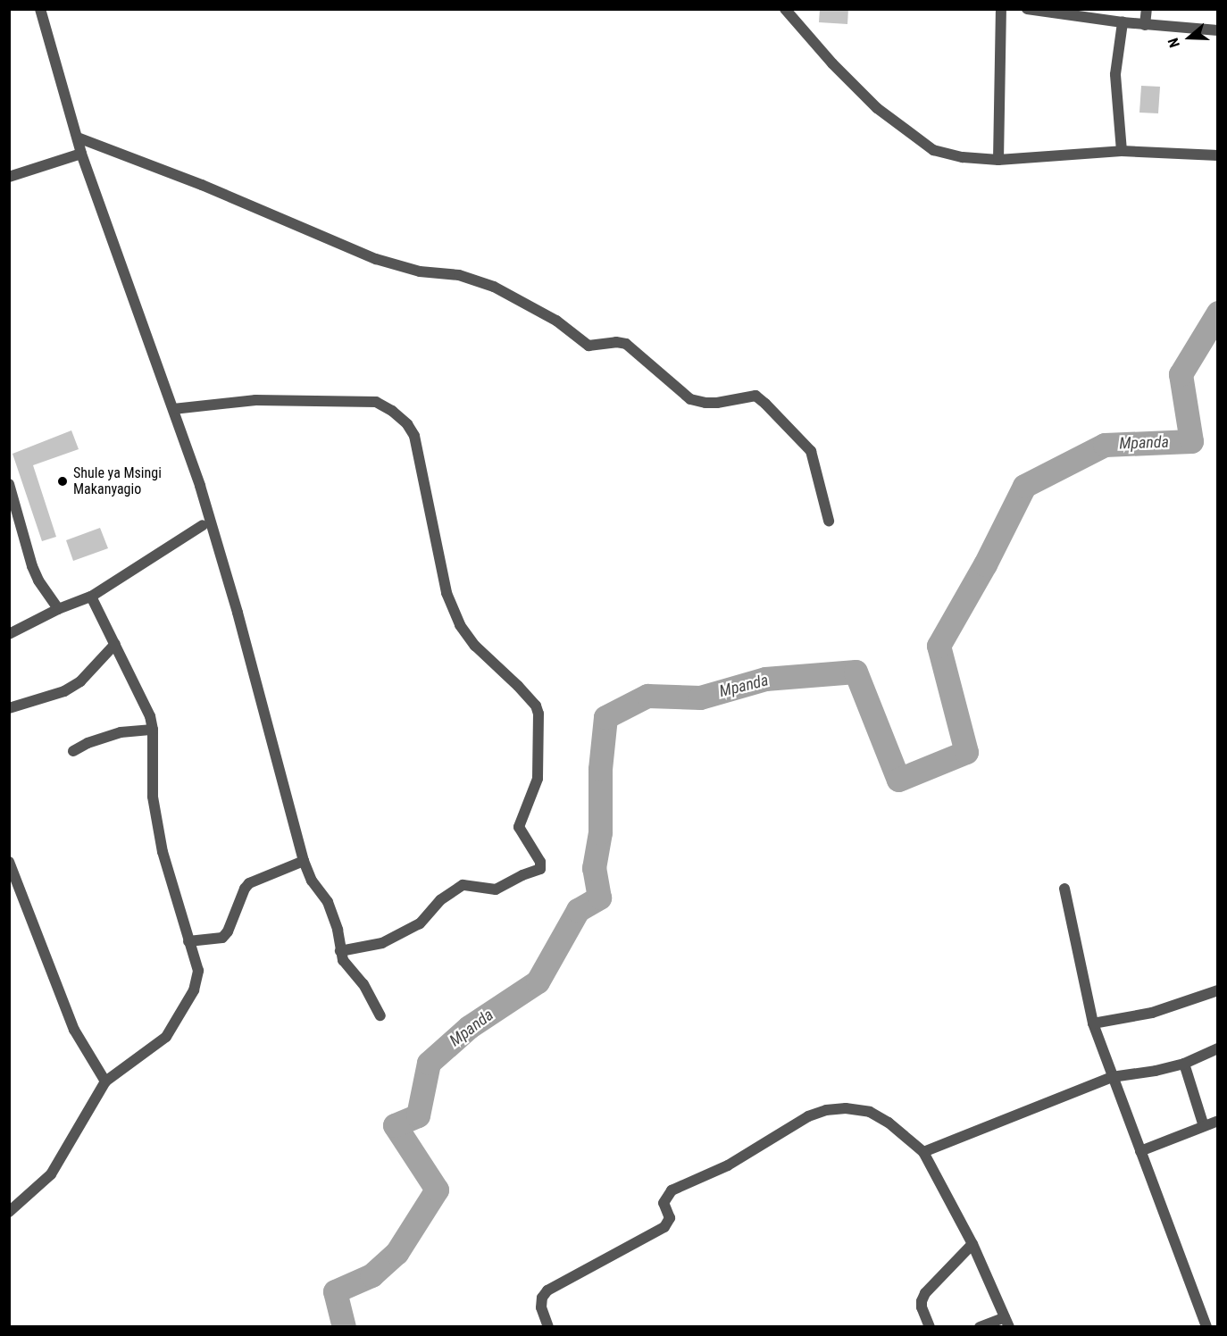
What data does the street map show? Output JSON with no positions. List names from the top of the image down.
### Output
{
  "water": ["Mpanda"],
  "places": ["Shule ya Msingi Makanyagio"],
  "north": "left"
}
